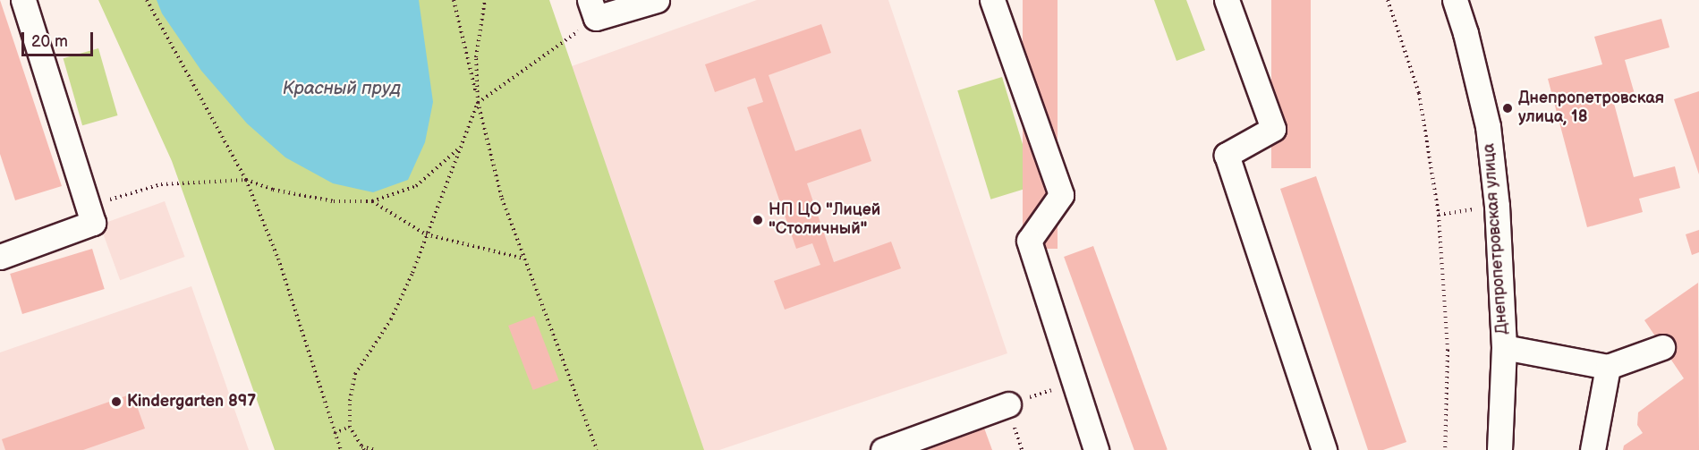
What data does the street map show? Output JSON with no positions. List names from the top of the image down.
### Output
{
  "streets": {
    "street": ["Днепропетровская улица"]
  },
  "water": ["Красный пруд"],
  "places": ["Днепропетровская улица, 18", "НП ЦО \"Лицей \"Столичный\"", "Kindergarten 897"],
  "scale_bar": "20 m"
}
